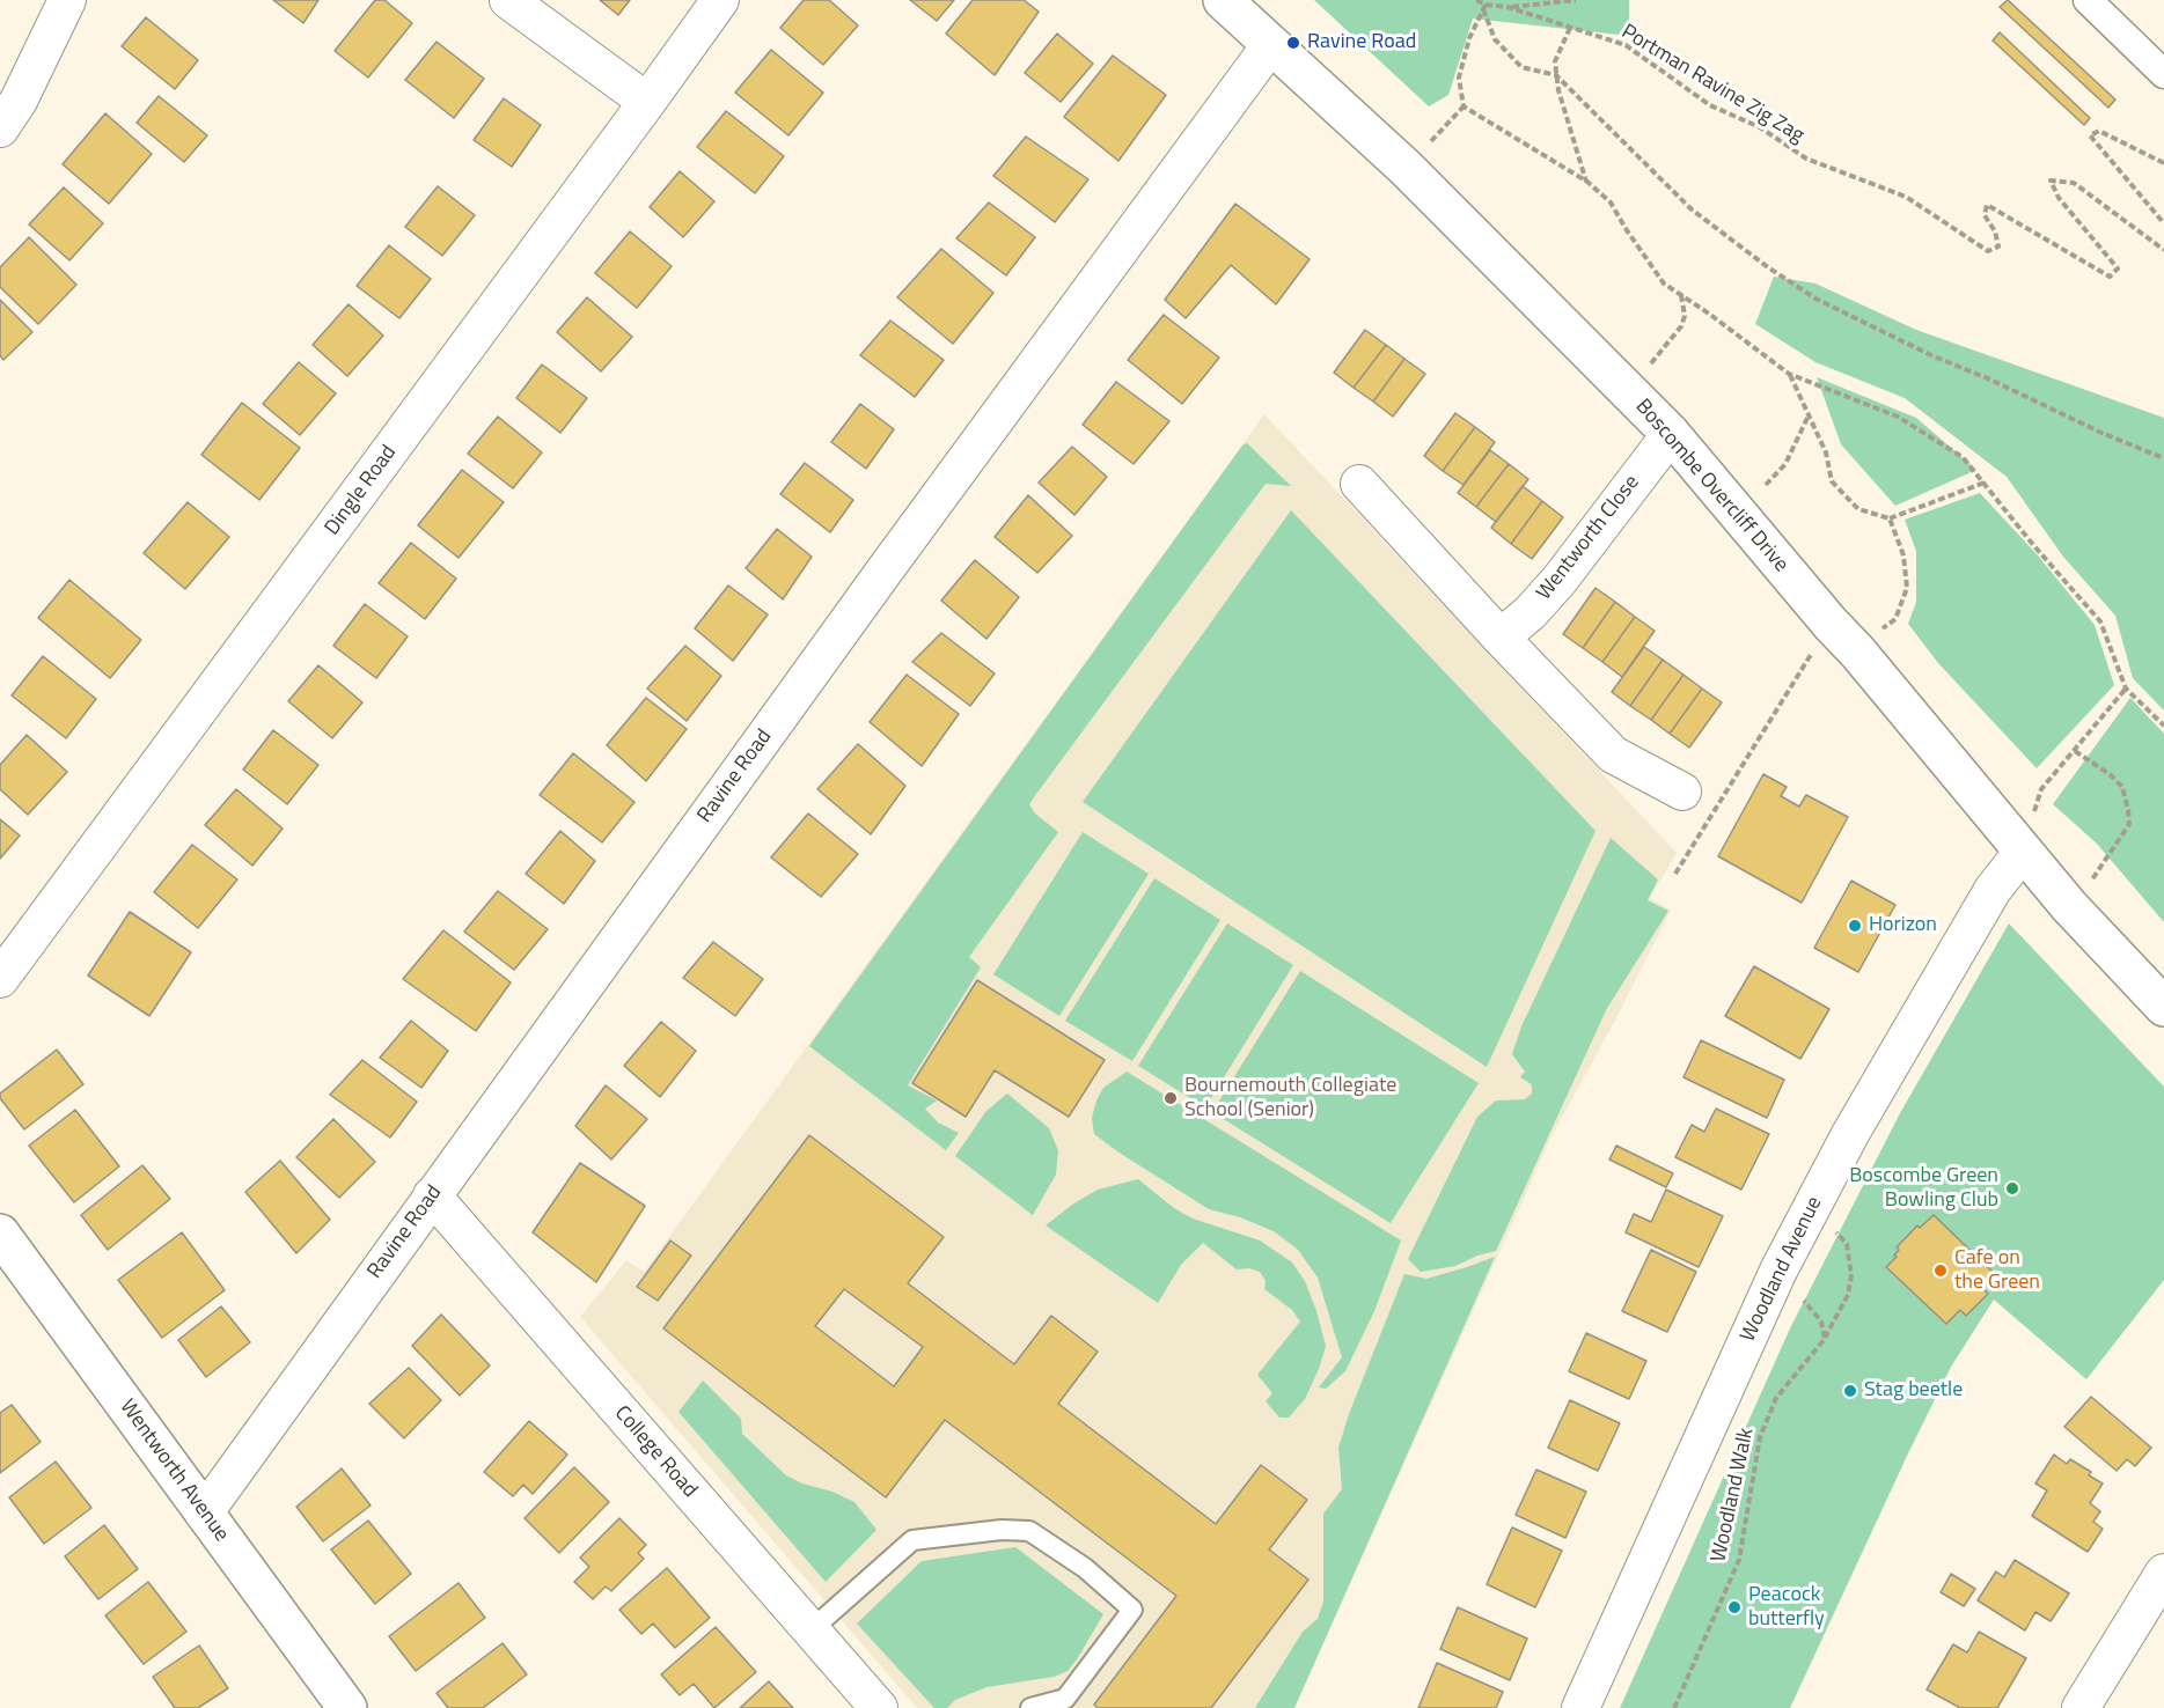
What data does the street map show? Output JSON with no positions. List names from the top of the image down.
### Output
{
  "streets": {
    "street": [
      "Boscombe Overcliff Drive",
      "Dingle Road",
      "Wentworth Close",
      "Ravine Road",
      "Woodland Avenue",
      "College Road",
      "Wentworth Avenue"
    ],
    "path": ["Portman Ravine Zig Zag", "Woodland Walk"]
  },
  "crossings": [
    ["Boscombe Overcliff Drive", "Wentworth Close"],
    ["Boscombe Overcliff Drive", "Ravine Road"],
    ["Boscombe Overcliff Drive", "Woodland Avenue"],
    ["Ravine Road", "College Road"],
    ["Ravine Road", "Wentworth Avenue"],
    ["Woodland Avenue", "Woodland Walk"]
  ],
  "places": [
    "Ravine Road",
    "Horizon",
    "Bournemouth Collegiate School (Senior)",
    "Boscombe Green Bowling Club",
    "Cafe on the Green",
    "Stag beetle",
    "Peacock butterfly"
  ]
}
